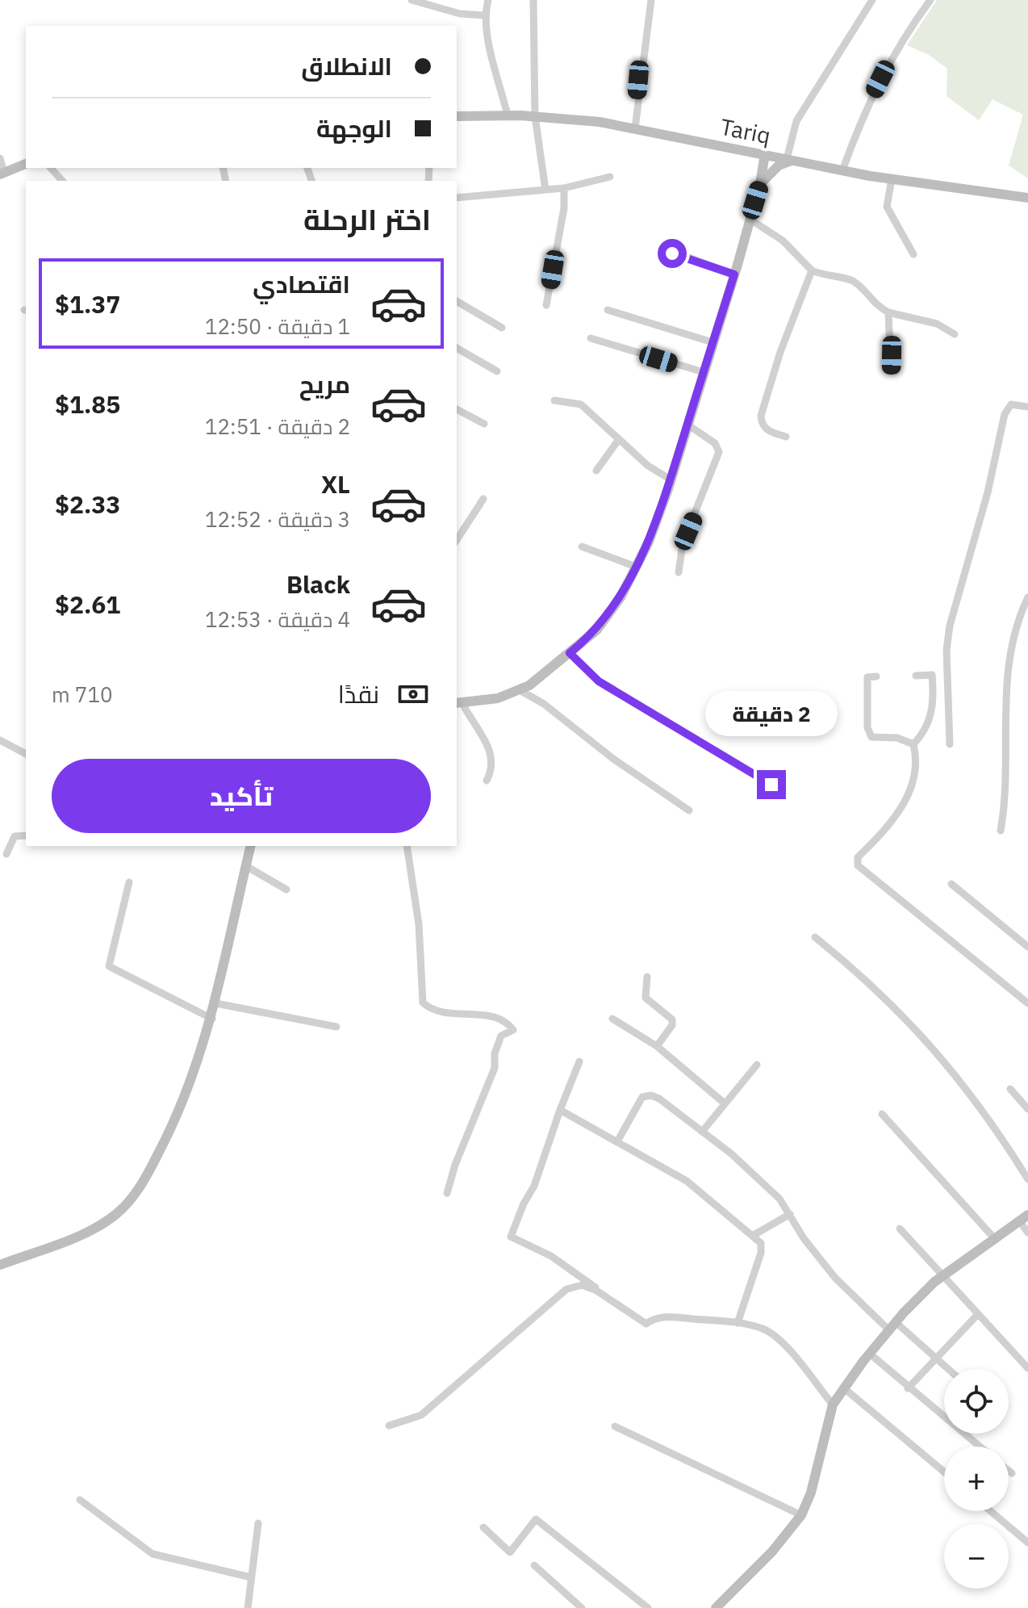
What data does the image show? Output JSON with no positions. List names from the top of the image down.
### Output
{
  "streets": {
    "street": ["Tariq"]
  },
  "page": {
    "banner": ["الانطلاق", "الوجهة"],
    "heading": "اختر الرحلة",
    "list": [
      {
        "name": "اقتصادي",
        "note": "1 دقيقة · 12:50",
        "value": "$1.37"
      },
      {
        "name": "مريح",
        "note": "2 دقيقة · 12:51",
        "value": "$1.85"
      },
      {
        "name": "XL",
        "note": "3 دقيقة · 12:52",
        "value": "$2.33"
      },
      {
        "name": "Black",
        "note": "4 دقيقة · 12:53",
        "value": "$2.61"
      }
    ],
    "pay": ["نقدًا", "710 m"],
    "bubble": "2 دقيقة",
    "buttons": "تأكيد",
    "map_buttons": ["+", "−"]
  }
}
